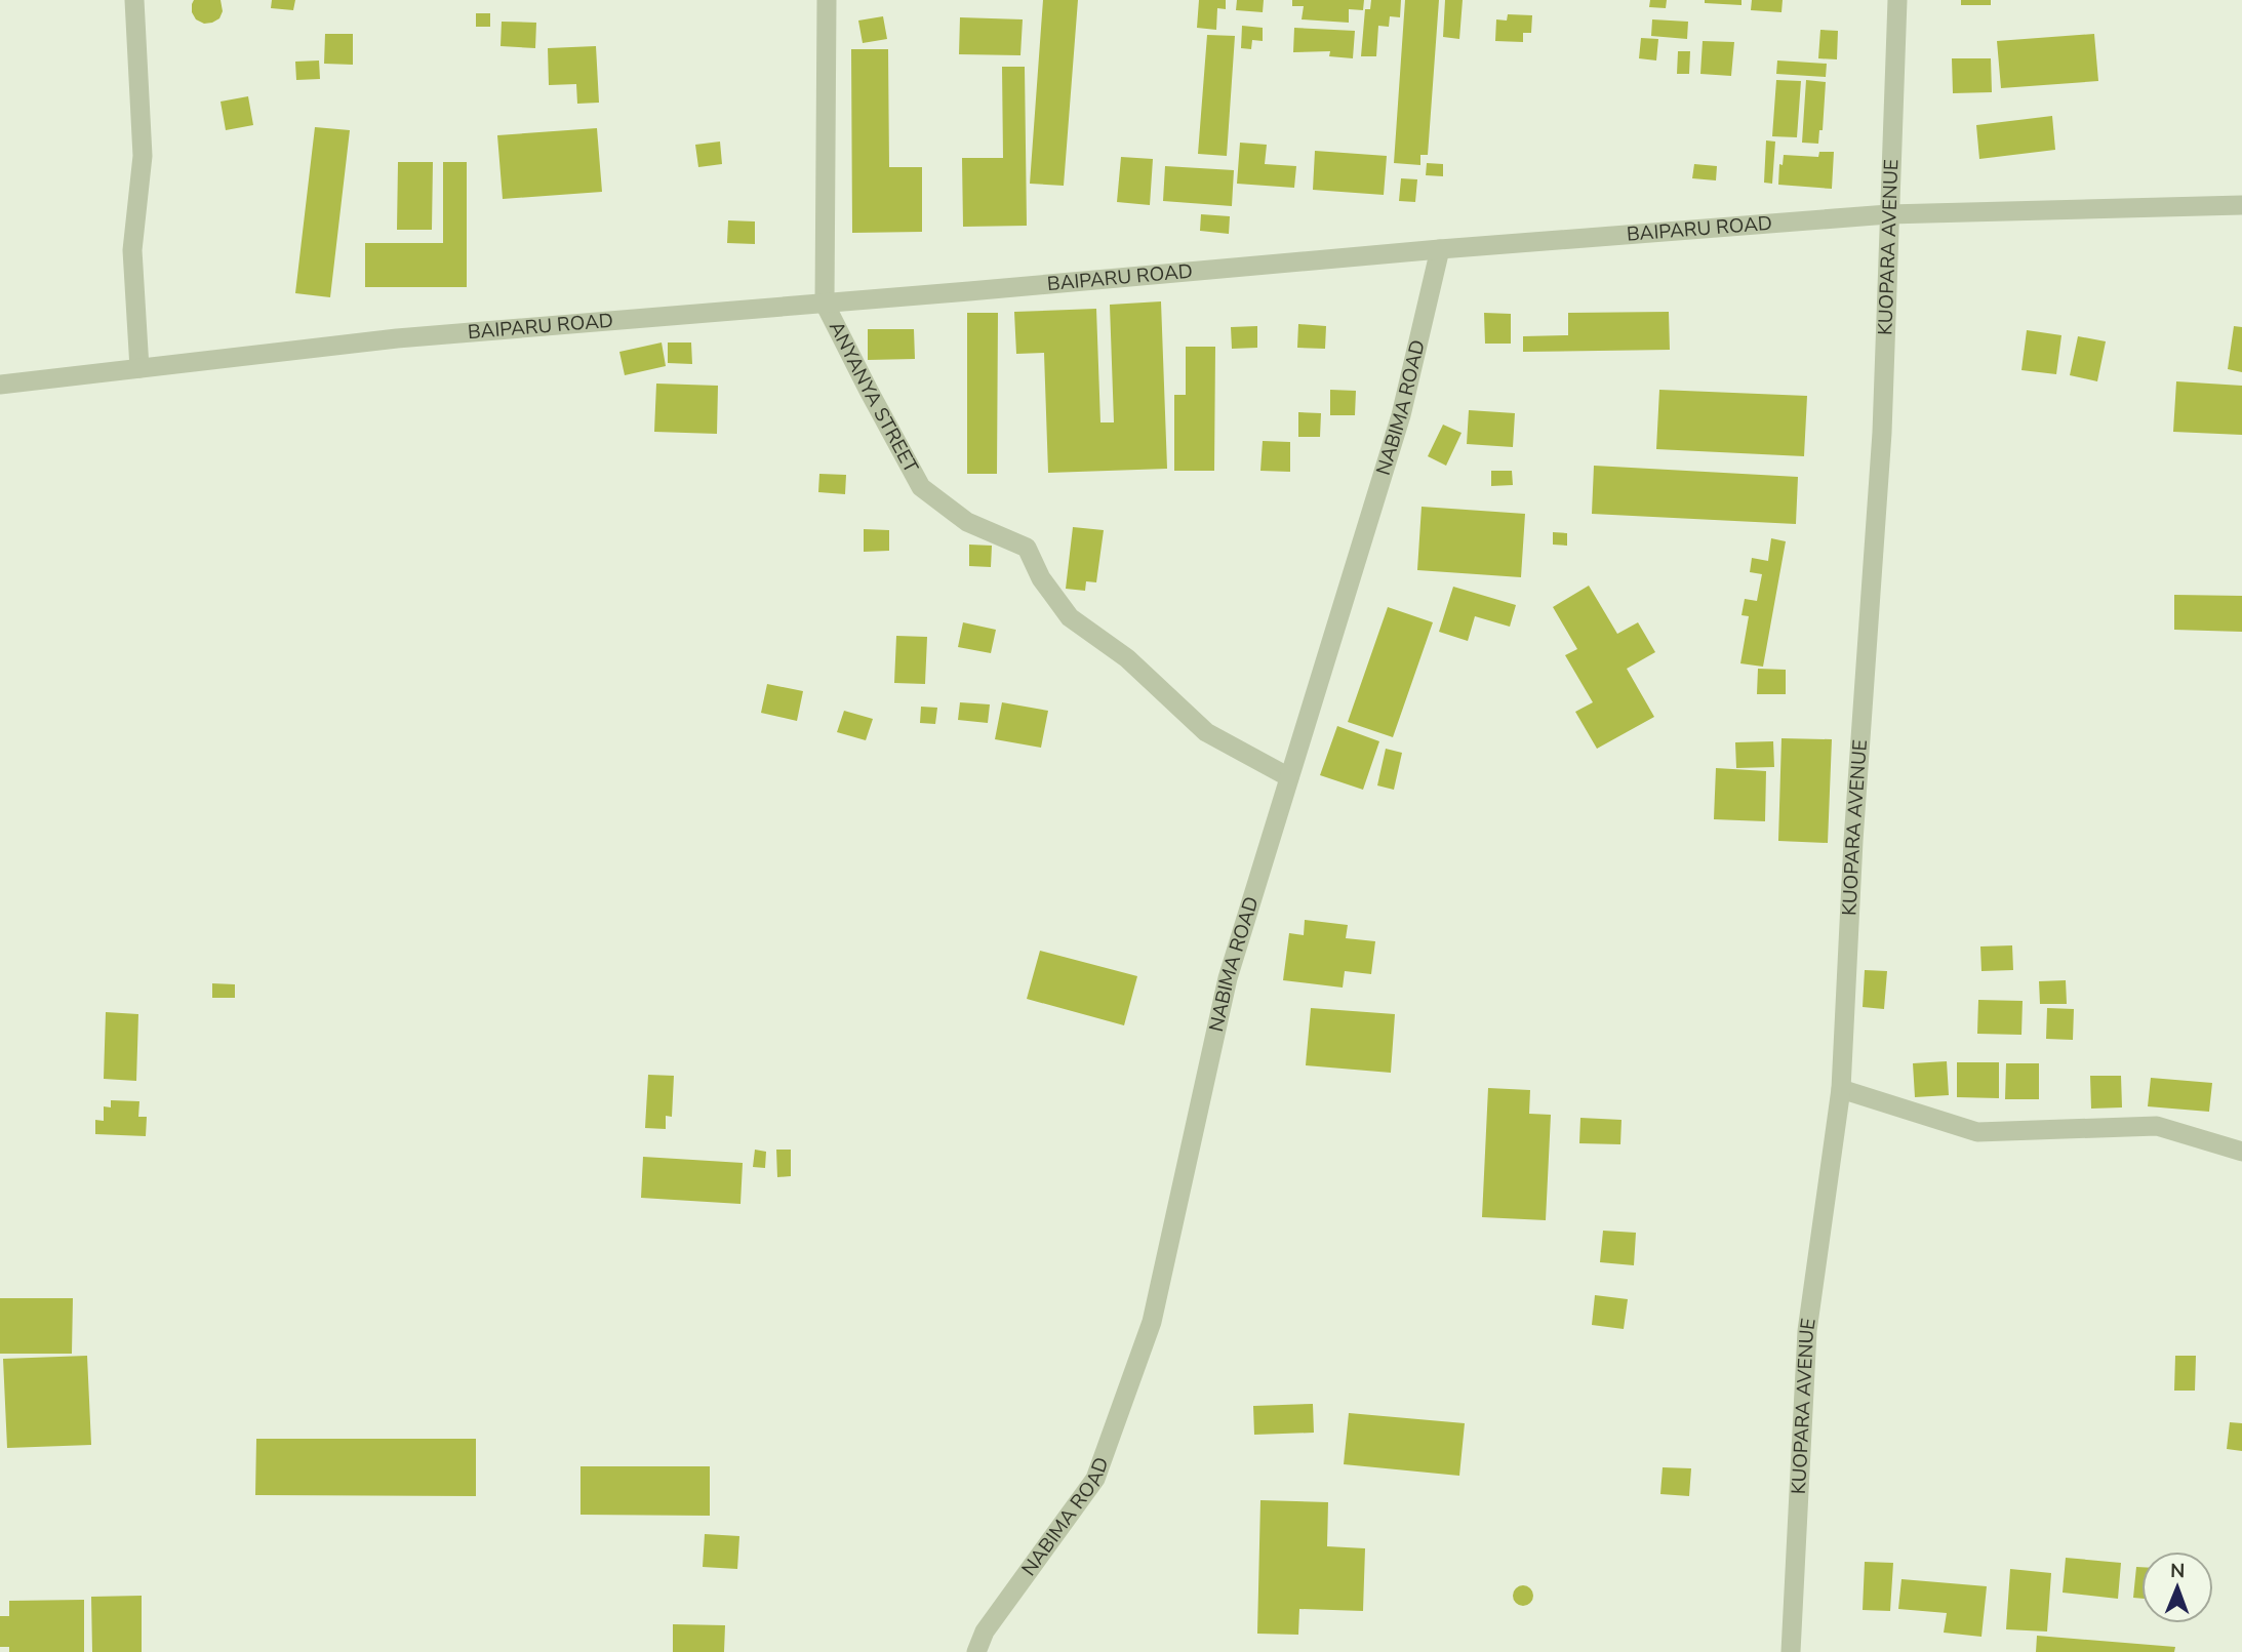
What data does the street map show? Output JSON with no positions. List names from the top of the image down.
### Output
{
  "streets": {
    "street": [
      "BAIPARU ROAD",
      "KUOPARA AVENUE",
      "ANYANYA STREET",
      "NABIMA ROAD"
    ]
  },
  "crossings": [
    ["BAIPARU ROAD", "KUOPARA AVENUE"],
    ["BAIPARU ROAD", "ANYANYA STREET"],
    ["BAIPARU ROAD", "NABIMA ROAD"],
    ["ANYANYA STREET", "NABIMA ROAD"]
  ],
  "north": "top"
}
